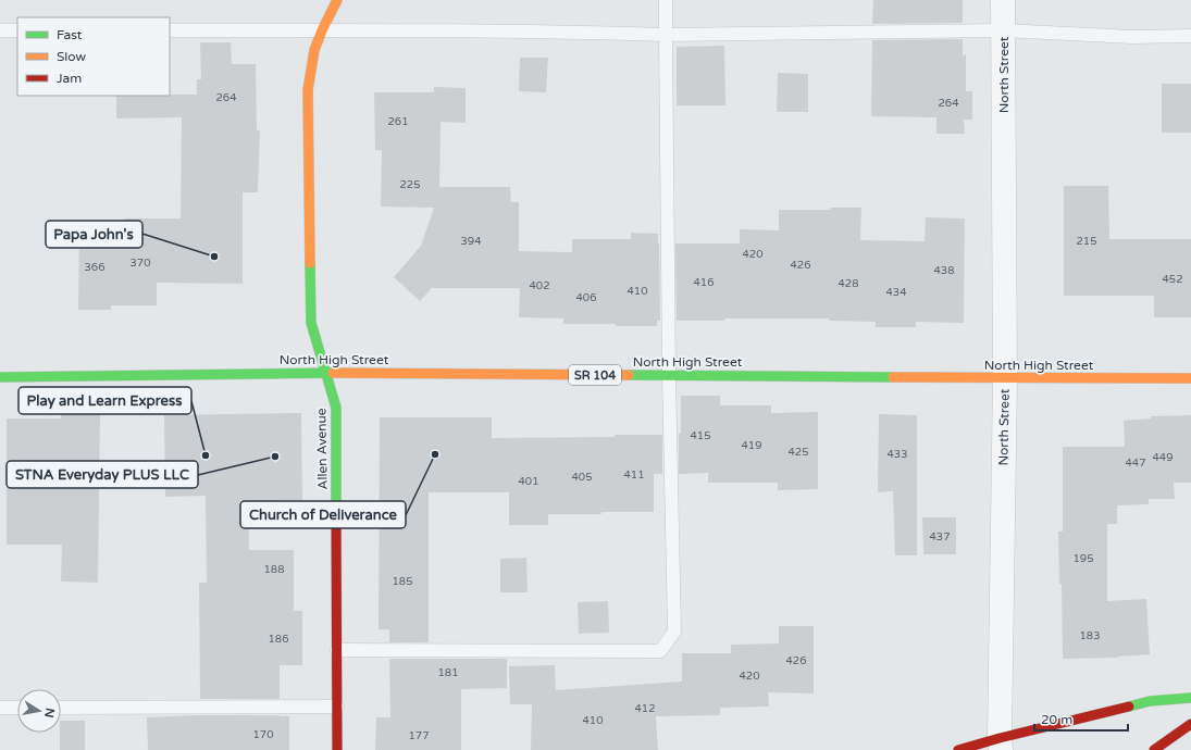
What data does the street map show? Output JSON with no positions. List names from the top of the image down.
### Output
{
  "streets": {
    "main road": ["North High Street", "SR 104", "Allen Avenue"],
    "street": ["North Street"]
  },
  "crossings": [
    ["North Street", "North High Street"],
    ["North High Street", "Allen Avenue"]
  ],
  "places": [
    "Papa John's",
    "Church of Deliverance",
    "Play and Learn Express",
    "STNA Everyday PLUS LLC"
  ],
  "house_numbers": [
    "264",
    "264",
    "261",
    "225",
    "394",
    "215",
    "420",
    "370",
    "426",
    "366",
    "438",
    "452",
    "416",
    "428",
    "402",
    "410",
    "434",
    "406",
    "415",
    "419",
    "425",
    "433",
    "449",
    "447",
    "411",
    "405",
    "401",
    "437",
    "195",
    "188",
    "185",
    "183",
    "186",
    "426",
    "181",
    "420",
    "412",
    "410",
    "170",
    "177"
  ],
  "legend": ["Fast", "Slow", "Jam"],
  "scale_bar": "20 m",
  "north": "right"
}
